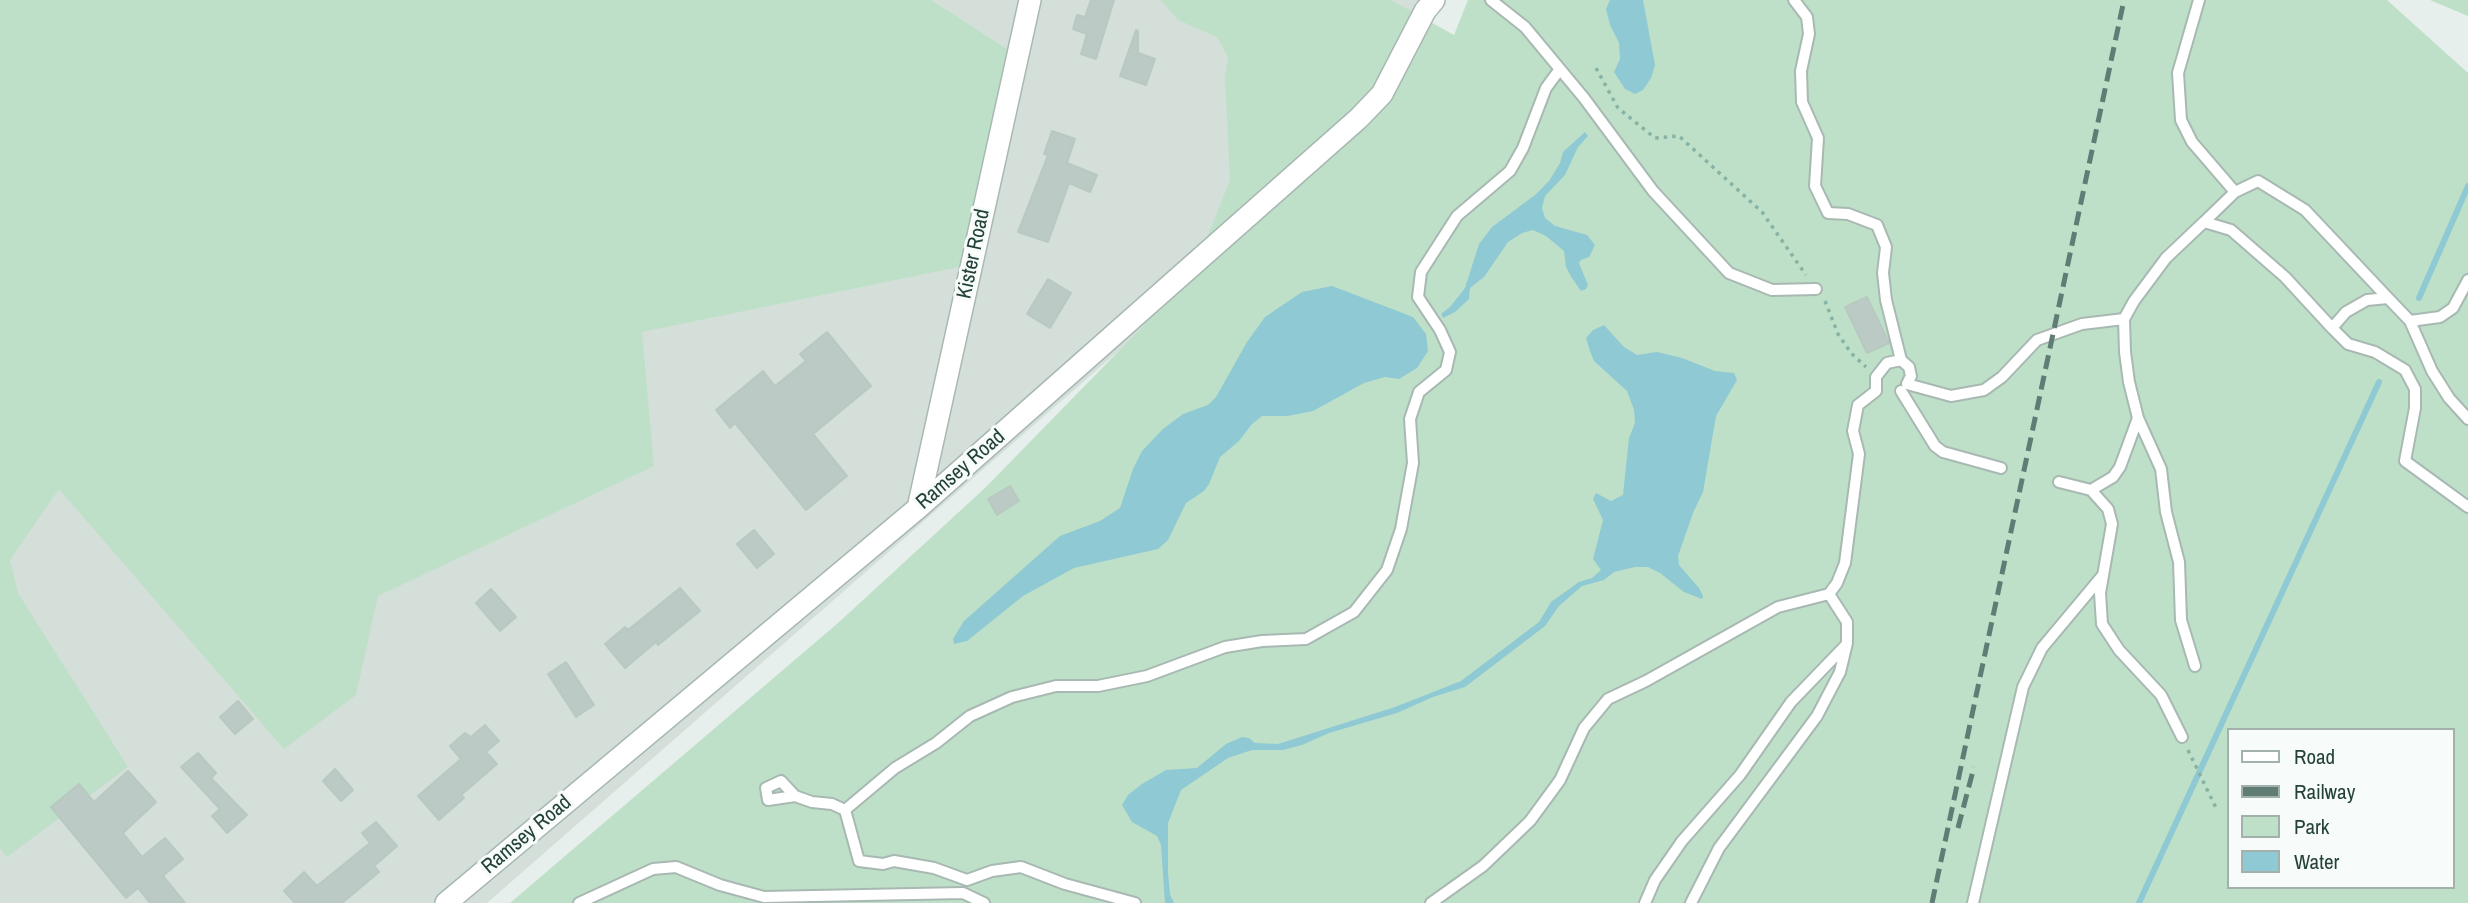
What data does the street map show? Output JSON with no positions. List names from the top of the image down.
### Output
{
  "streets": {
    "street": ["Kister Road", "Ramsey Road"]
  },
  "crossings": [
    ["Kister Road", "Ramsey Road"]
  ],
  "legend": [
    "Road",
    "Railway",
    "Park",
    "Water"
  ]
}
